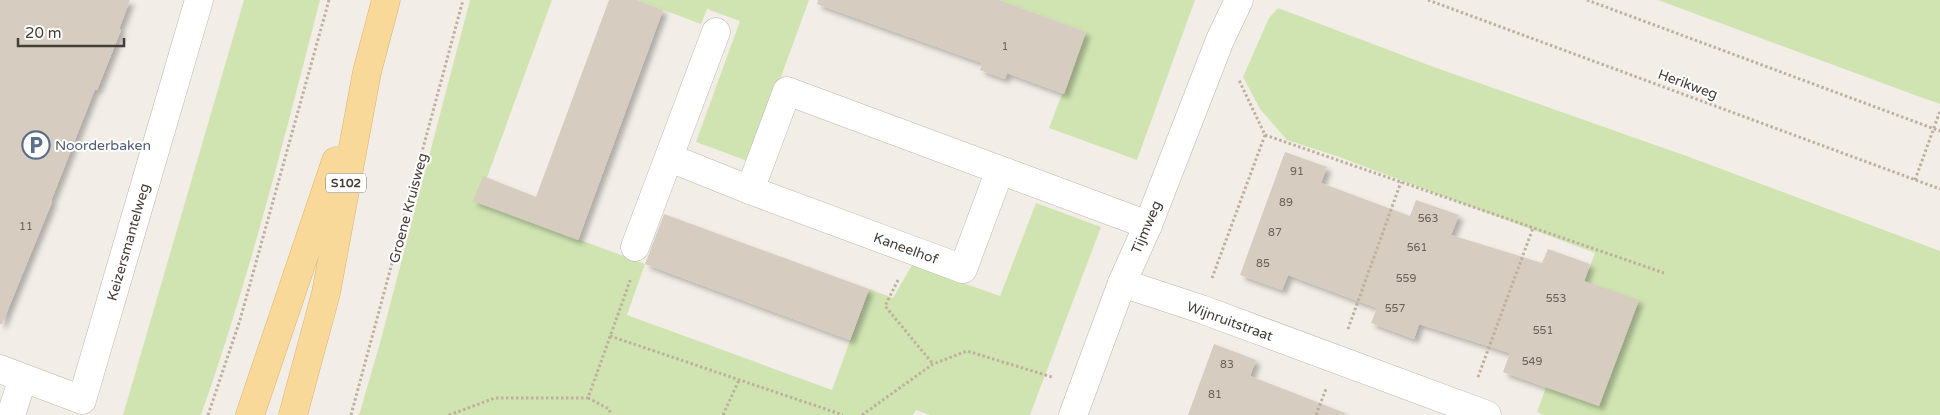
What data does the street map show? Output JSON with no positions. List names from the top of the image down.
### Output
{
  "streets": {
    "main road": ["S102"],
    "street": [
      "Tijmweg",
      "Keizersmantelweg",
      "Kaneelhof",
      "Wijnruitstraat"
    ],
    "path": ["Herikweg", "Groene Kruisweg"]
  },
  "crossings": [
    ["Tijmweg", "Wijnruitstraat"]
  ],
  "places": {
    "parking": ["Noorderbaken"]
  },
  "house_numbers": [
    "1",
    "91",
    "89",
    "563",
    "11",
    "87",
    "561",
    "85",
    "559",
    "553",
    "557",
    "551",
    "549",
    "83",
    "81"
  ],
  "scale_bar": "20 m"
}
